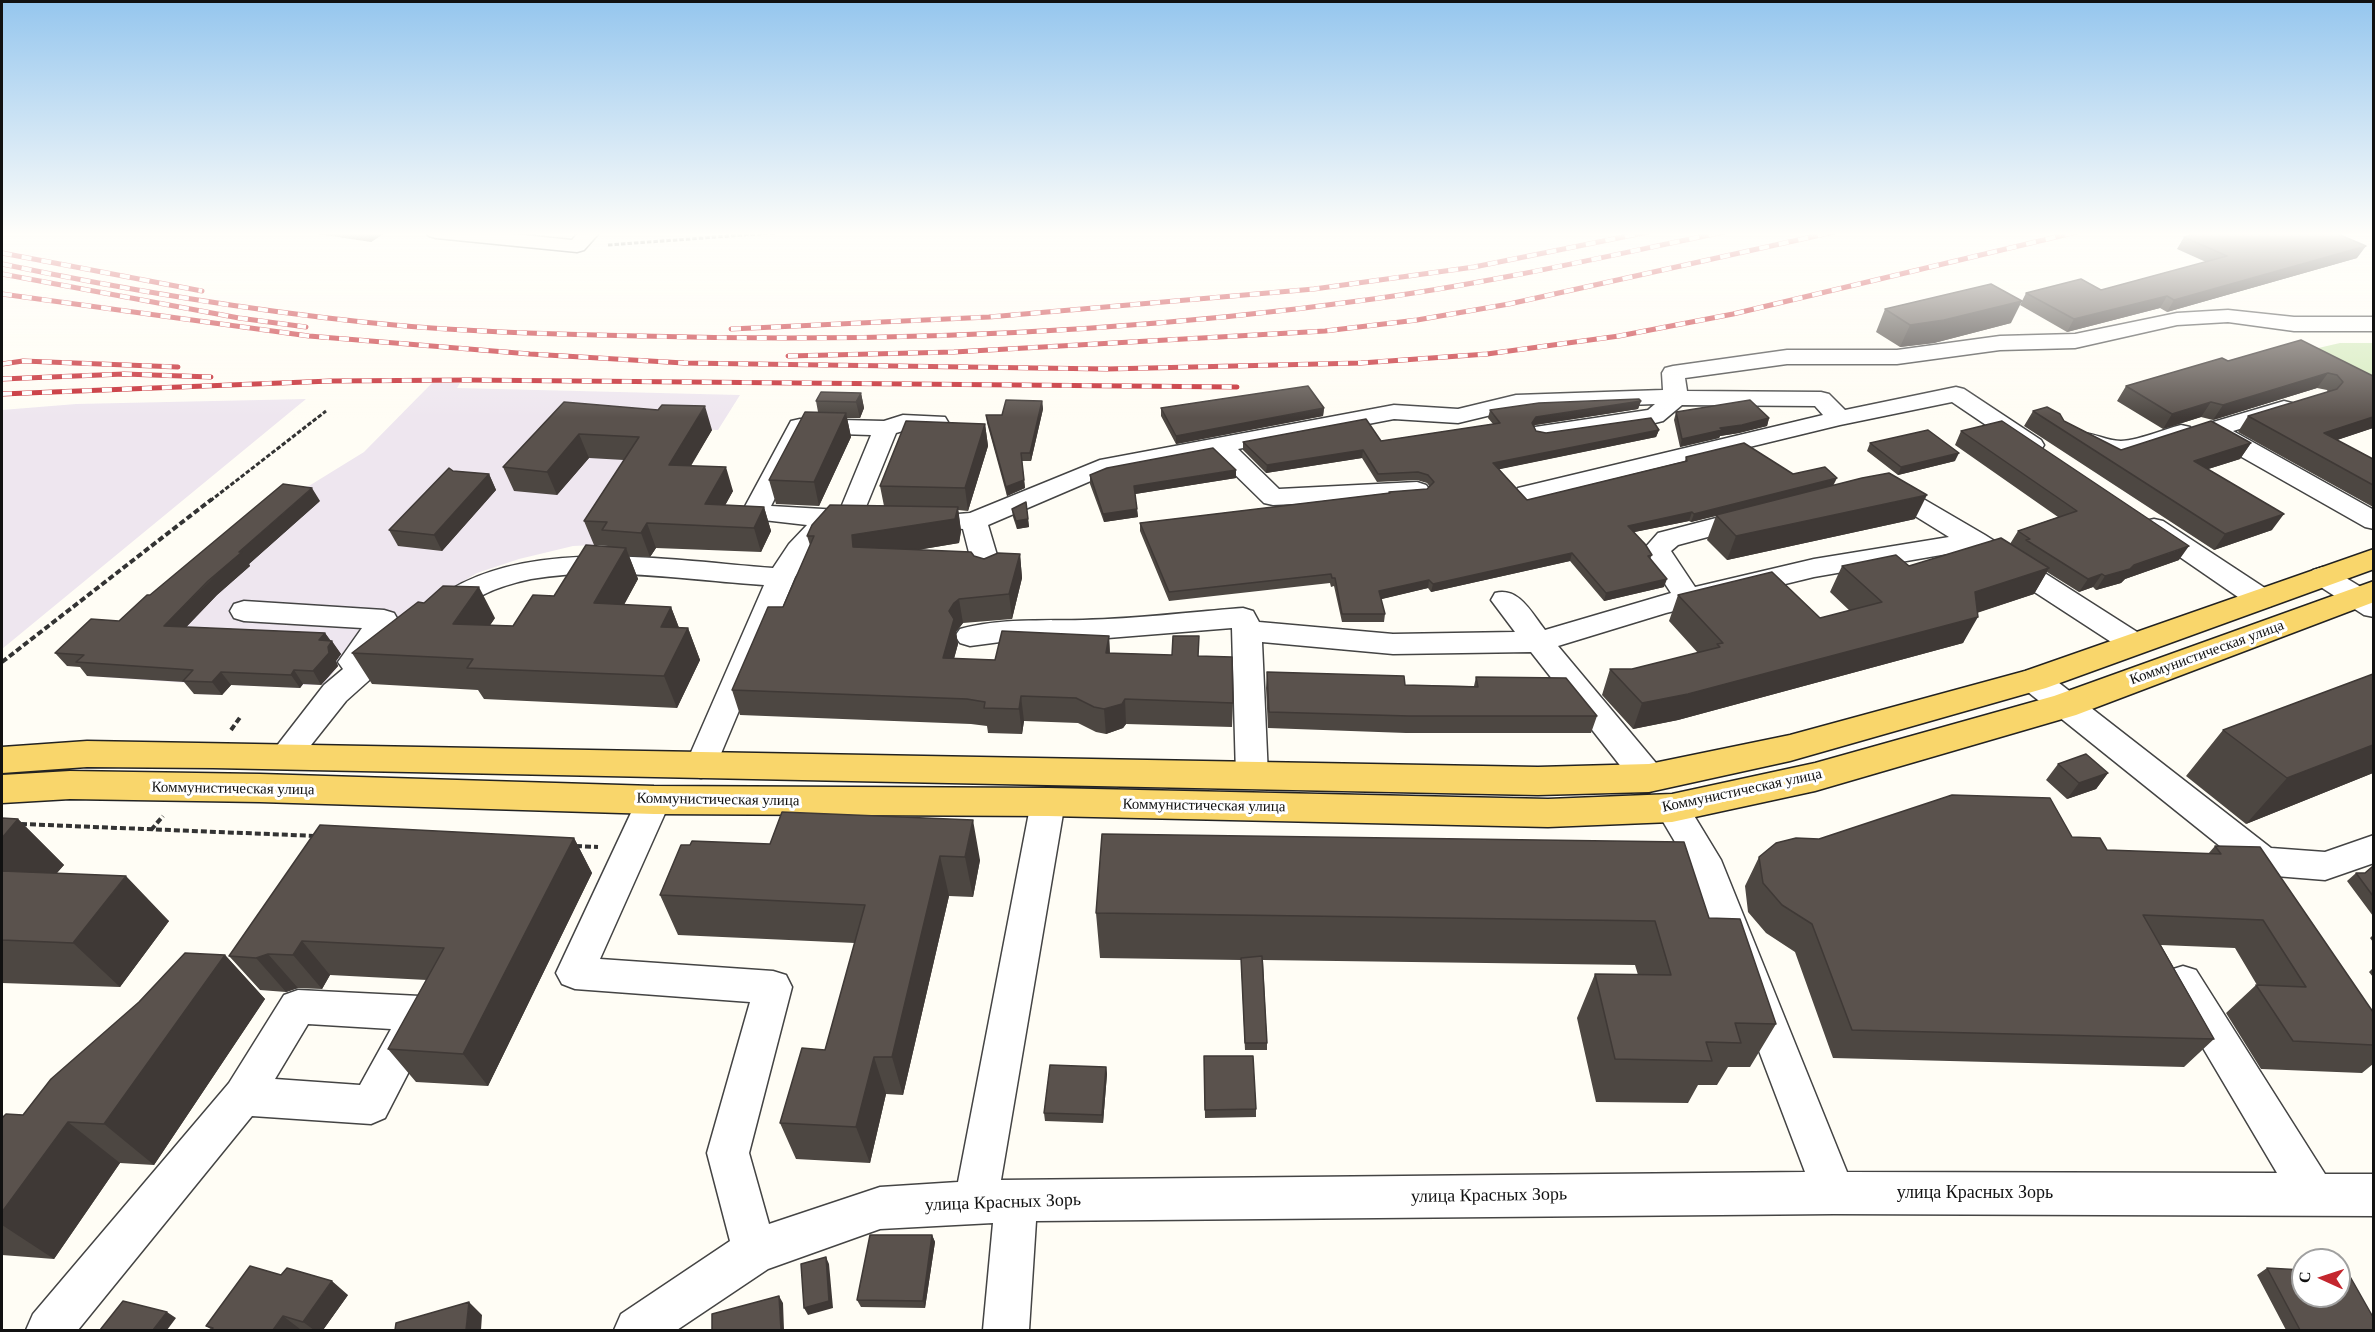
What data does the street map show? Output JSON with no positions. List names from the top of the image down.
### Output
{
  "streets": {
    "main road": ["Коммунистическая улица"],
    "street": ["улица Красных Зорь"]
  },
  "north": "left"
}
